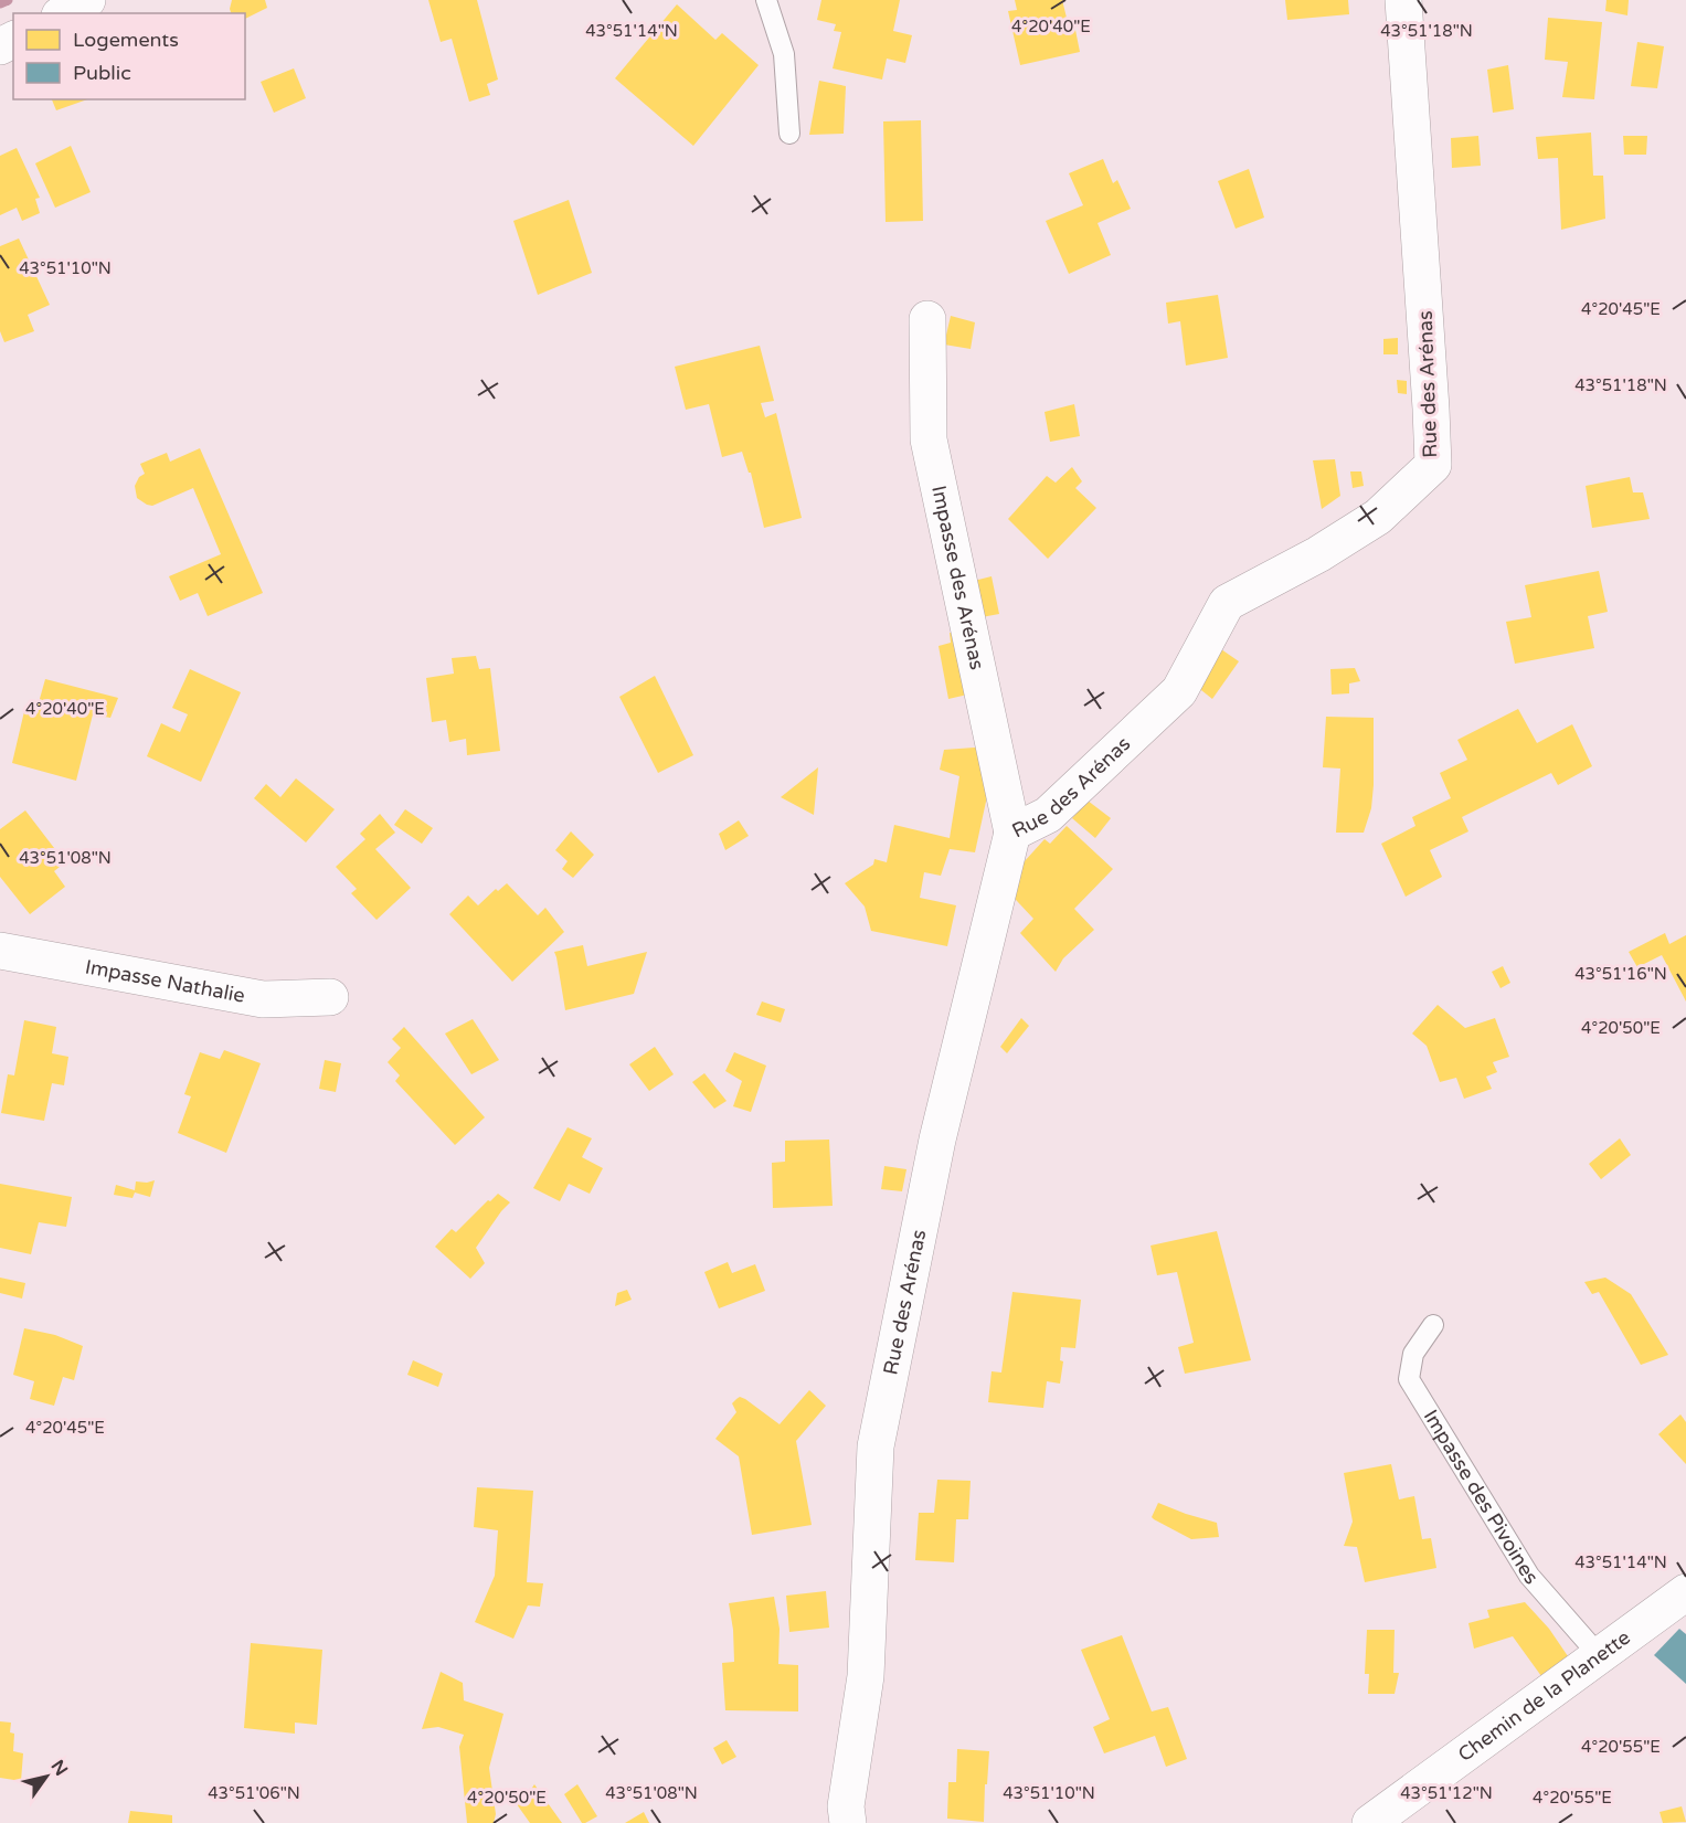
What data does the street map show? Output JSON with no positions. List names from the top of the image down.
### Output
{
  "streets": {
    "street": [
      "Rue des Arénas",
      "Impasse des Arénas",
      "Impasse Nathalie",
      "Chemin de la Planette"
    ],
    "lane": ["Impasse des Pivoines"]
  },
  "crossings": [
    ["Rue des Arénas", "Impasse des Arénas"],
    ["Impasse des Pivoines", "Chemin de la Planette"]
  ],
  "legend": ["Logements", "Public"],
  "north": "top right",
  "coordinates": [
    "4°20'40\"E",
    "43°51'14\"N",
    "43°51'18\"N",
    "43°51'10\"N",
    "4°20'45\"E",
    "43°51'08\"N",
    "43°51'16\"N",
    "4°20'50\"E",
    "4°20'55\"E",
    "43°51'06\"N",
    "43°51'12\"N"
  ]
}
